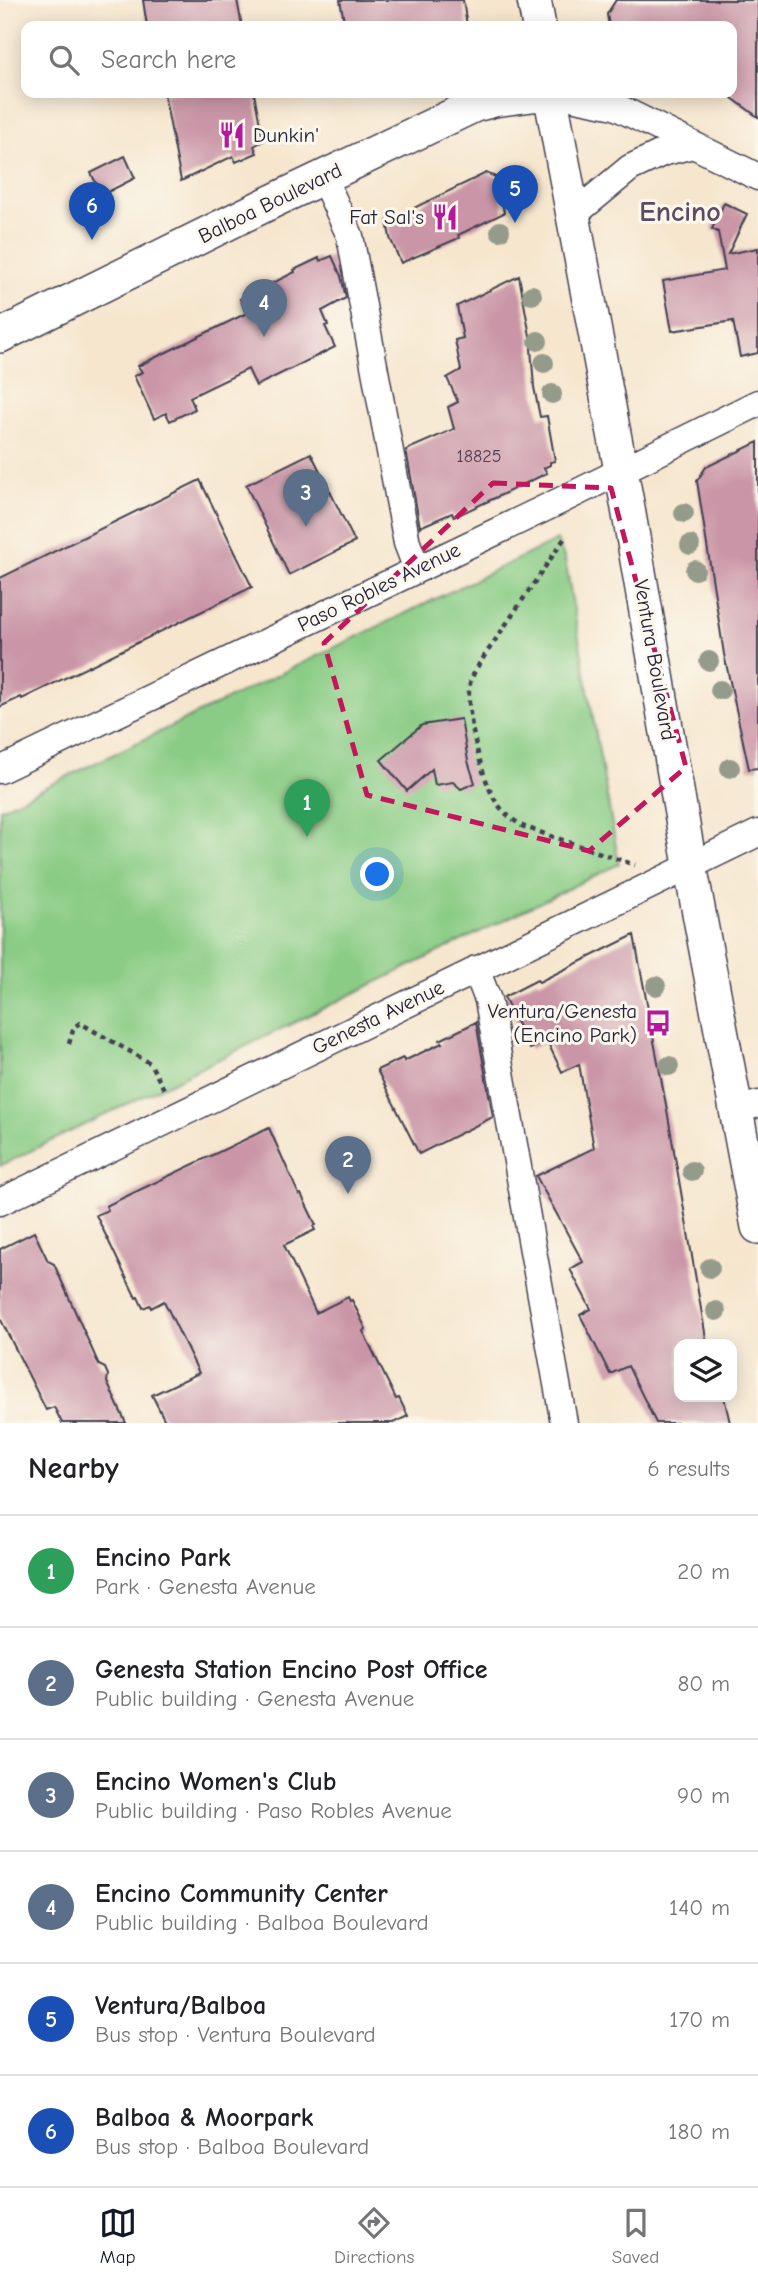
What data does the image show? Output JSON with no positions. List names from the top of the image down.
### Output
{
  "streets": {
    "main road": ["Balboa Boulevard", "Ventura Boulevard"],
    "street": ["Paso Robles Avenue", "Genesta Avenue"]
  },
  "crossings": [
    ["Paso Robles Avenue", "Ventura Boulevard"],
    ["Ventura Boulevard", "Genesta Avenue"]
  ],
  "districts": ["Encino"],
  "places": {
    "restaurant": ["Dunkin'", "Fat Sal's"],
    "bus stop": ["Ventura/Genesta (Encino Park)"]
  },
  "house_numbers": ["18825"],
  "page": {
    "search": "Search here",
    "pins": [
      "5",
      "6",
      "4",
      "3",
      "1",
      "2"
    ],
    "heading": ["Nearby", "6 results"],
    "list": [
      {
        "mark": "1",
        "name": "Encino Park",
        "note": "Park · Genesta Avenue",
        "value": "20 m"
      },
      {
        "mark": "2",
        "name": "Genesta Station Encino Post Office",
        "note": "Public building · Genesta Avenue",
        "value": "80 m"
      },
      {
        "mark": "3",
        "name": "Encino Women's Club",
        "note": "Public building · Paso Robles Avenue",
        "value": "90 m"
      },
      {
        "mark": "4",
        "name": "Encino Community Center",
        "note": "Public building · Balboa Boulevard",
        "value": "140 m"
      },
      {
        "mark": "5",
        "name": "Ventura/Balboa",
        "note": "Bus stop · Ventura Boulevard",
        "value": "170 m"
      },
      {
        "mark": "6",
        "name": "Balboa & Moorpark",
        "note": "Bus stop · Balboa Boulevard",
        "value": "180 m"
      }
    ],
    "nav": ["Map", "Directions", "Saved"]
  }
}
